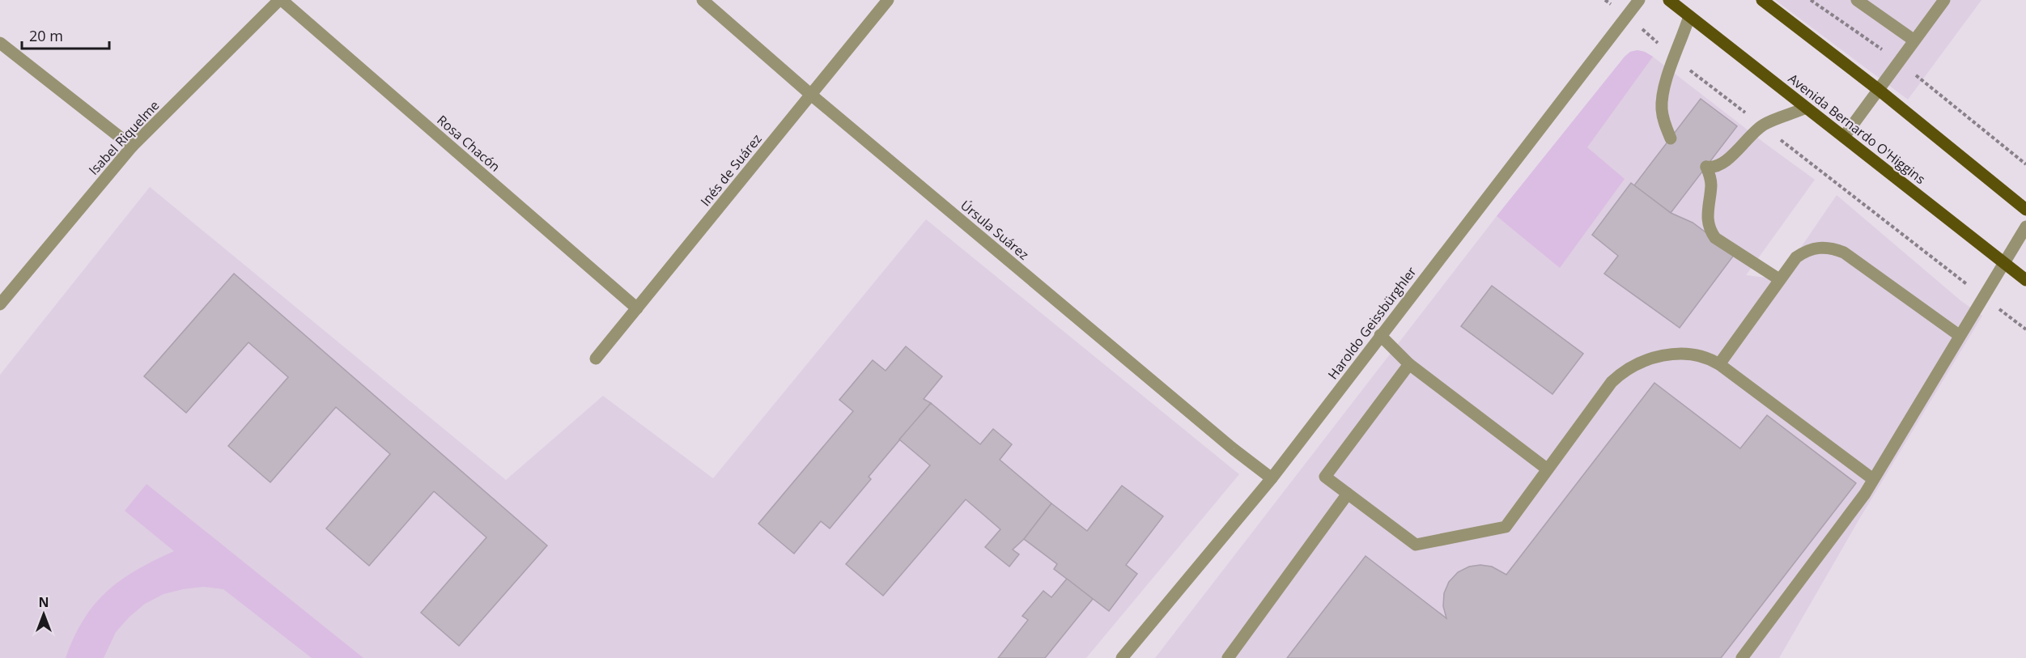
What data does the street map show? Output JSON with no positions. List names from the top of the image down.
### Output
{
  "streets": {
    "main road": ["Avenida Bernardo O'Higgins"],
    "street": [
      "Isabel Riquelme",
      "Rosa Chacón",
      "Inés de Suárez",
      "Úrsula Suárez",
      "Haroldo Geissbürghler"
    ]
  },
  "crossings": [
    ["Isabel Riquelme", "Rosa Chacón"],
    ["Rosa Chacón", "Inés de Suárez"],
    ["Inés de Suárez", "Úrsula Suárez"],
    ["Úrsula Suárez", "Haroldo Geissbürghler"]
  ],
  "scale_bar": "20 m",
  "north": "top"
}
